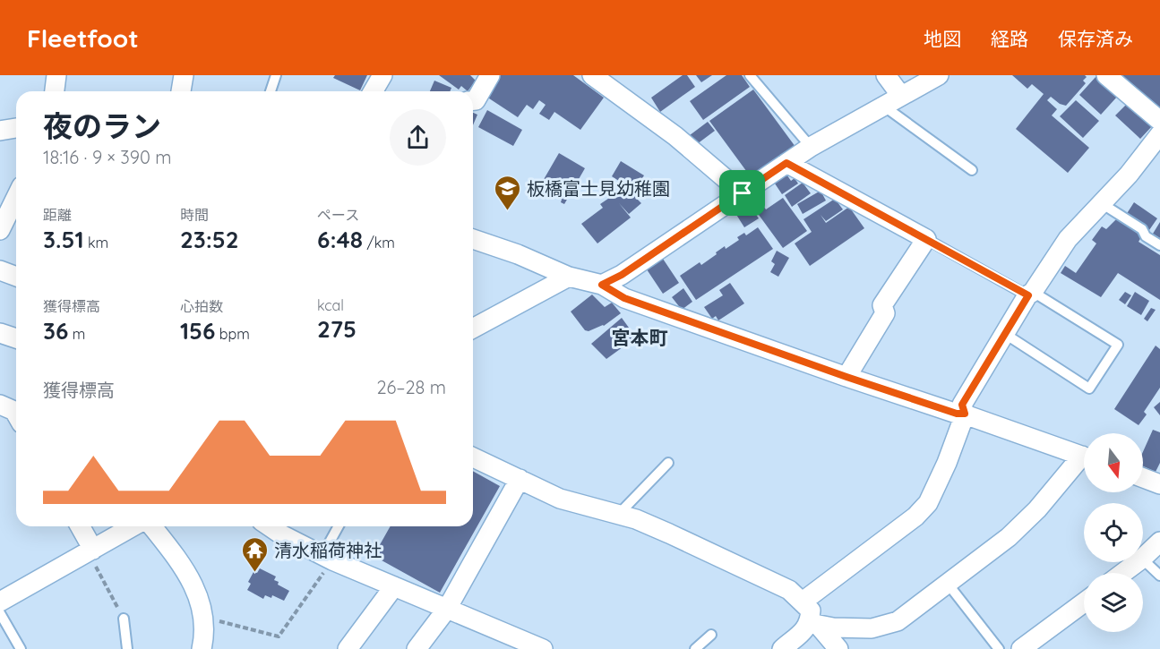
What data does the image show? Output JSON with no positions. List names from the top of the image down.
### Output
{
  "districts": ["宮本町"],
  "places": {
    "school or university": ["板橋富士見幼稚園"],
    "temple": ["清水稲荷神社"]
  },
  "north": "bottom",
  "page": {
    "header": "Fleetfoot",
    "nav": ["地図", "経路", "保存済み"],
    "heading": ["夜のラン", "18:16 · 9 × 390 m"],
    "stats": [
      ["距離", "3.51 km"],
      ["時間", "23:52"],
      ["ペース", "6:48 /km"],
      ["獲得標高", "36 m"],
      ["心拍数", "156 bpm"],
      ["kcal", "275"]
    ],
    "chart": ["獲得標高", "26–28 m"]
  }
}
